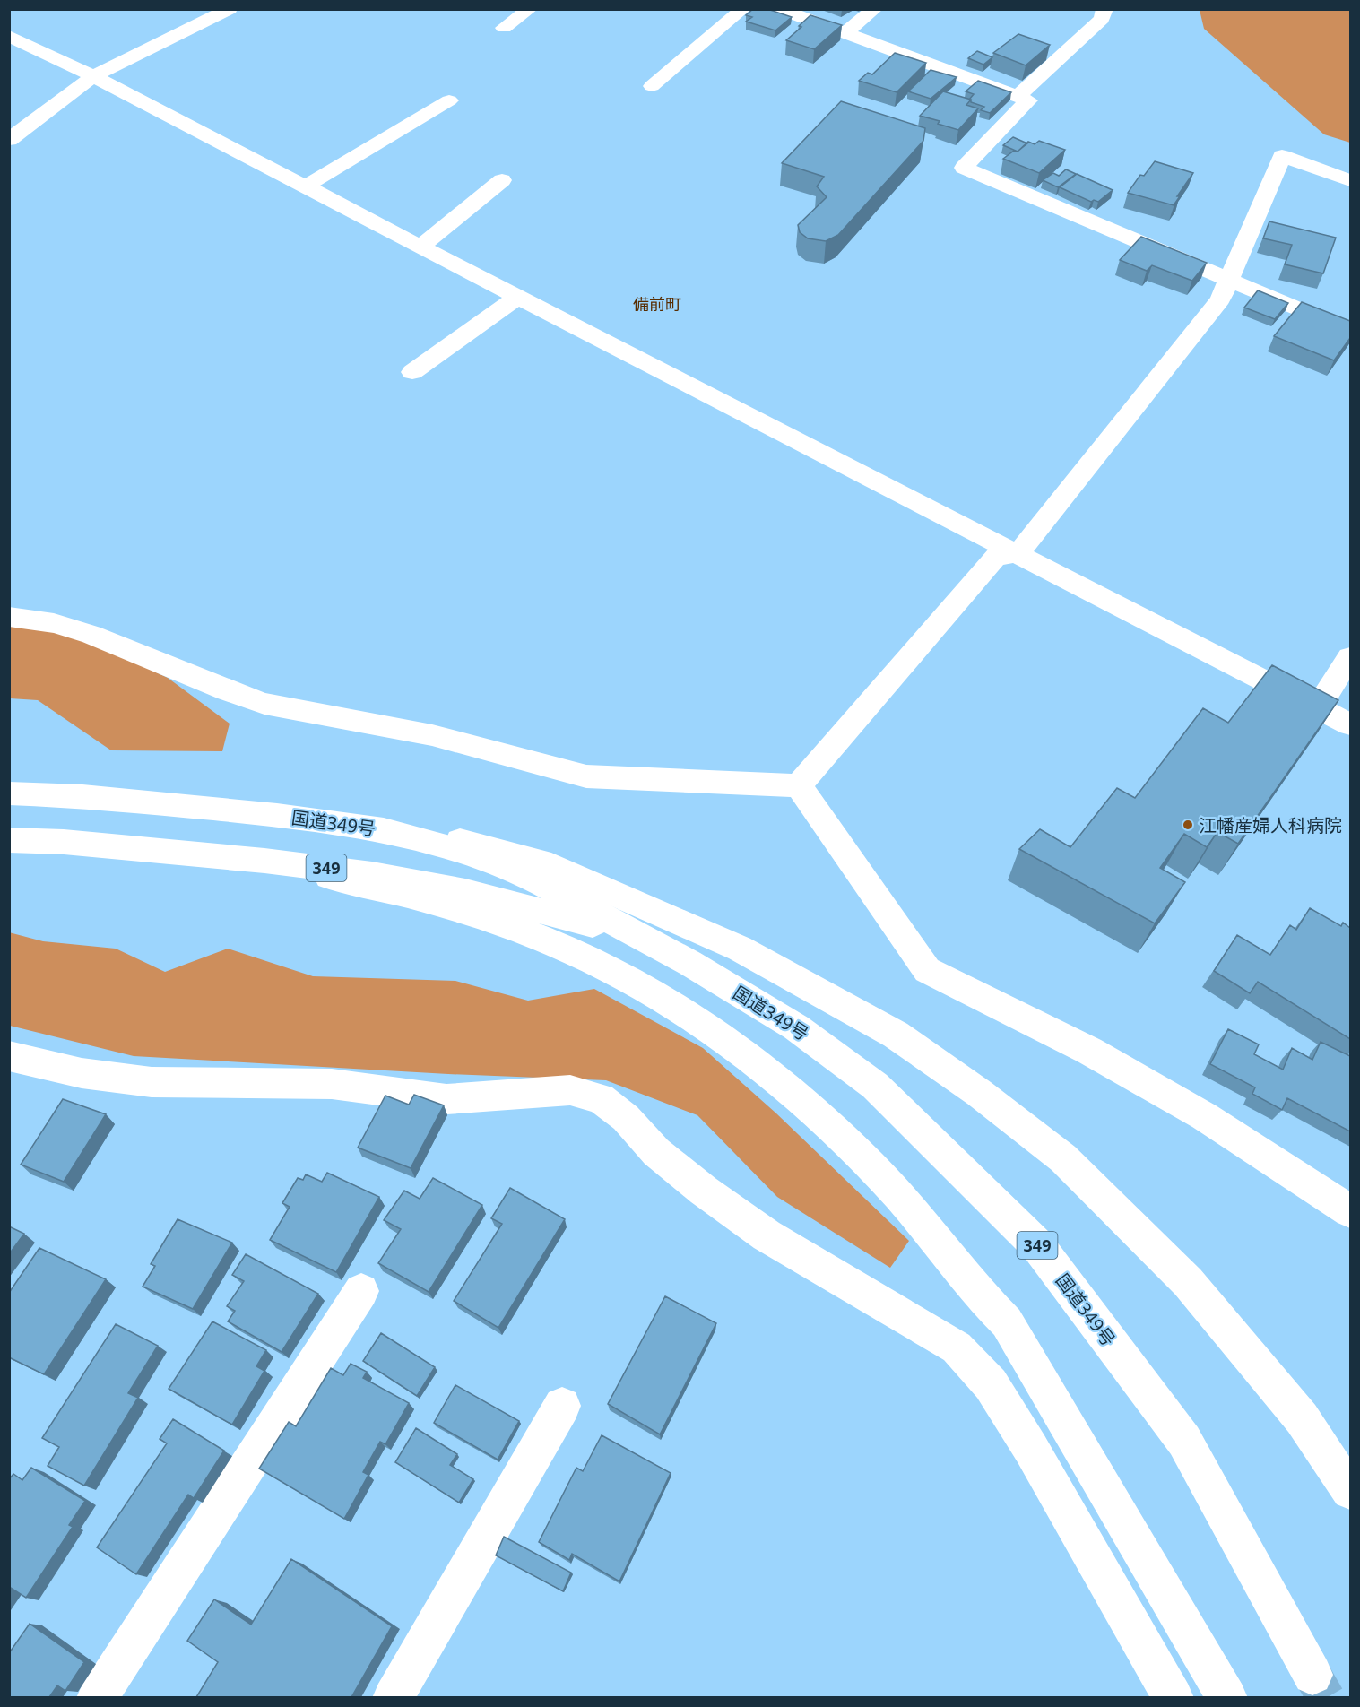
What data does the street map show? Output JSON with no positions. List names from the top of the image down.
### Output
{
  "streets": {
    "main road": ["国道349号", "349"]
  },
  "districts": ["備前町"],
  "places": ["江幡産婦人科病院"]
}
